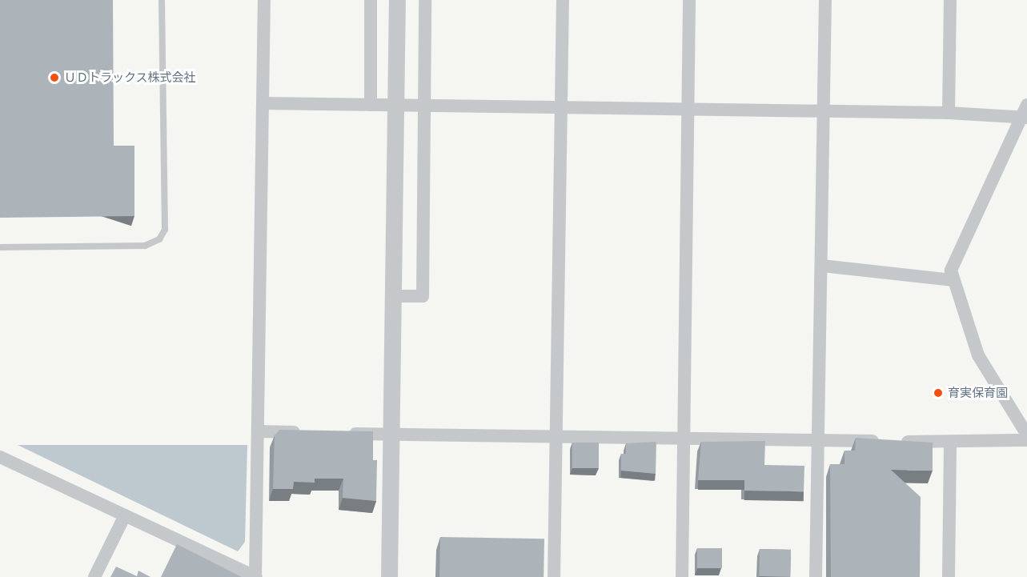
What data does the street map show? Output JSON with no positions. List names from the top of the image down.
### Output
{
  "places": ["ＵＤトラックス株式会社", "育実保育園"]
}
